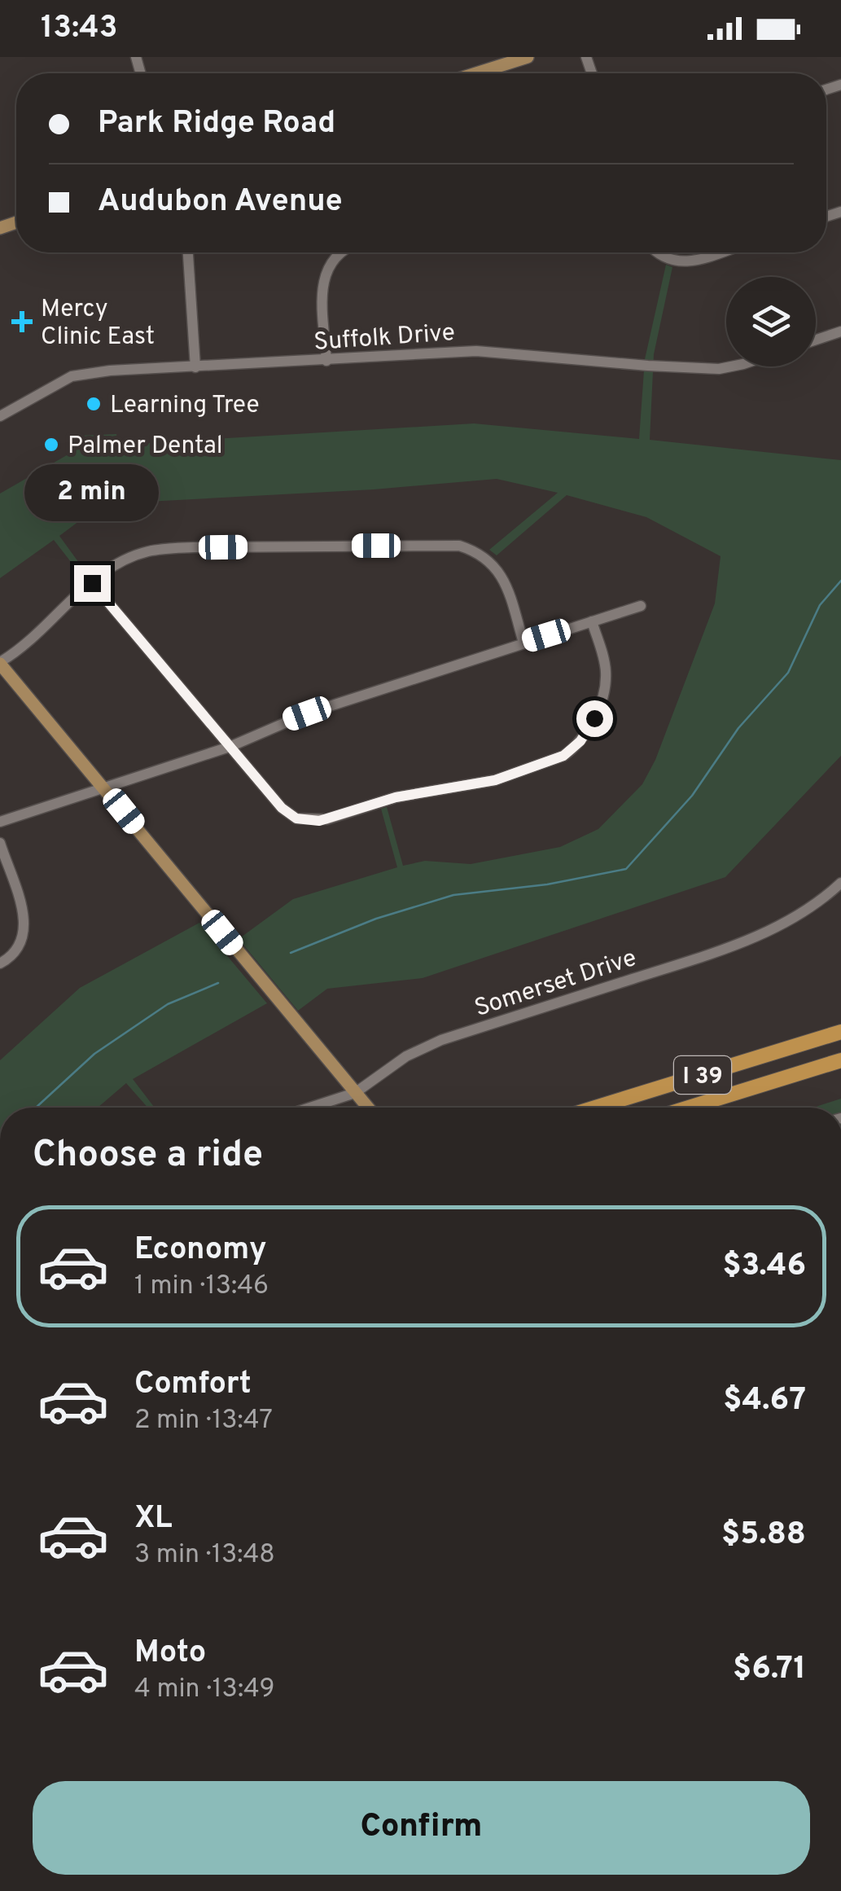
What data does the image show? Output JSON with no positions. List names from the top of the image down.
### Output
{
  "streets": {
    "highway": ["I 39"],
    "street": ["Suffolk Drive", "Somerset Drive"]
  },
  "places": {
    "health": ["Mercy Clinic East"],
    "other": ["Learning Tree", "Palmer Dental"]
  },
  "page": {
    "status": "13:43",
    "banner": ["Park Ridge Road", "Audubon Avenue"],
    "bubble": "2 min",
    "heading": "Choose a ride",
    "list": [
      {
        "name": "Economy",
        "note": "1 min · 13:46",
        "value": "$3.46"
      },
      {
        "name": "Comfort",
        "note": "2 min · 13:47",
        "value": "$4.67"
      },
      {
        "name": "XL",
        "note": "3 min · 13:48",
        "value": "$5.88"
      },
      {
        "name": "Moto",
        "note": "4 min · 13:49",
        "value": "$6.71"
      }
    ],
    "buttons": "Confirm"
  }
}
